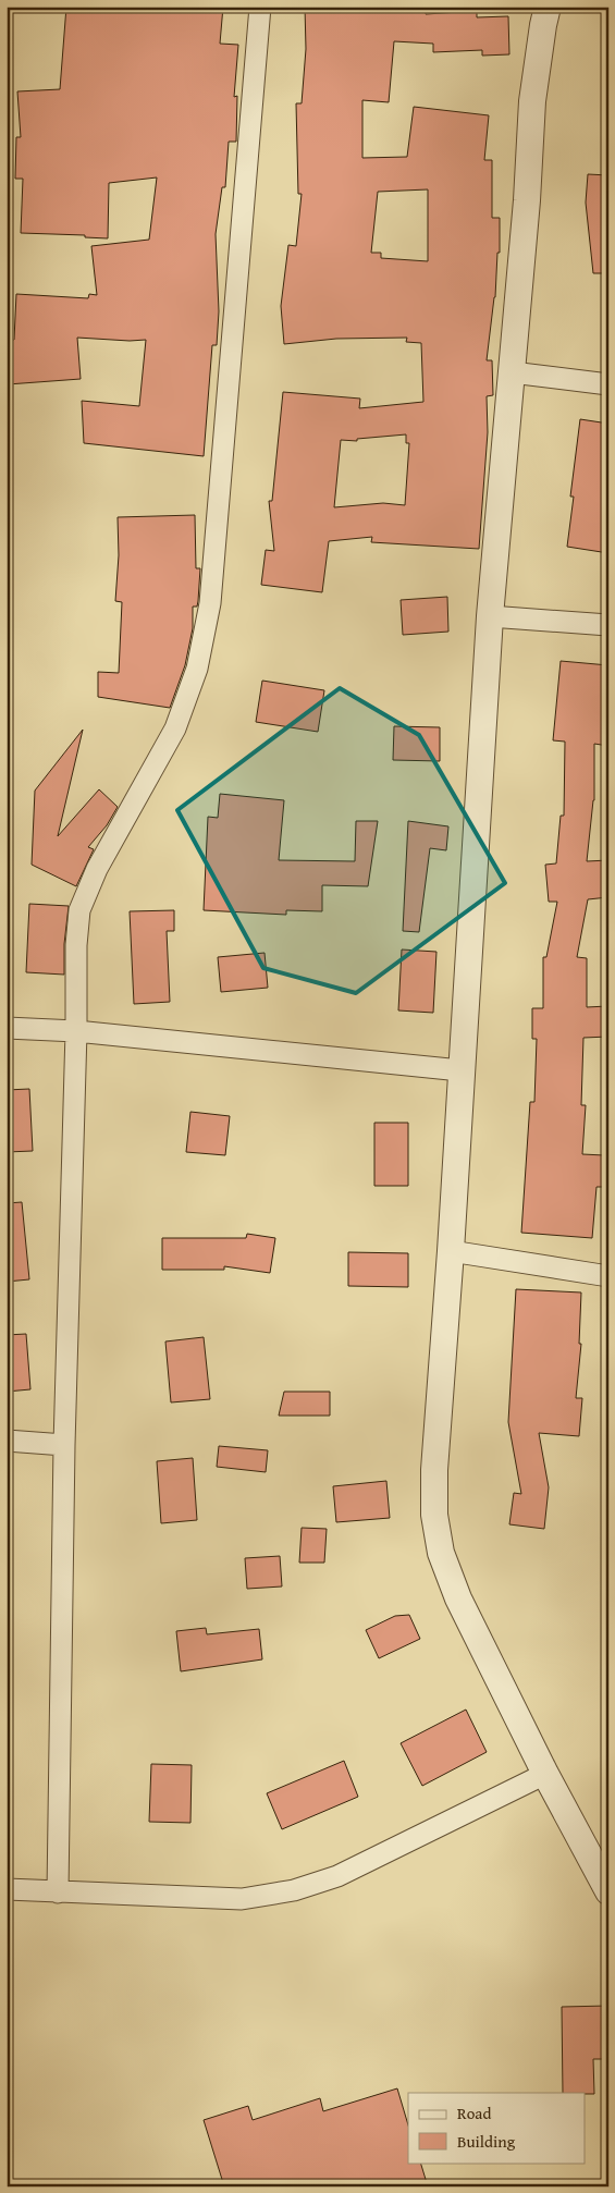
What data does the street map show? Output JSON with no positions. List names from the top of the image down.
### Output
{
  "legend": ["Road", "Building"]
}
